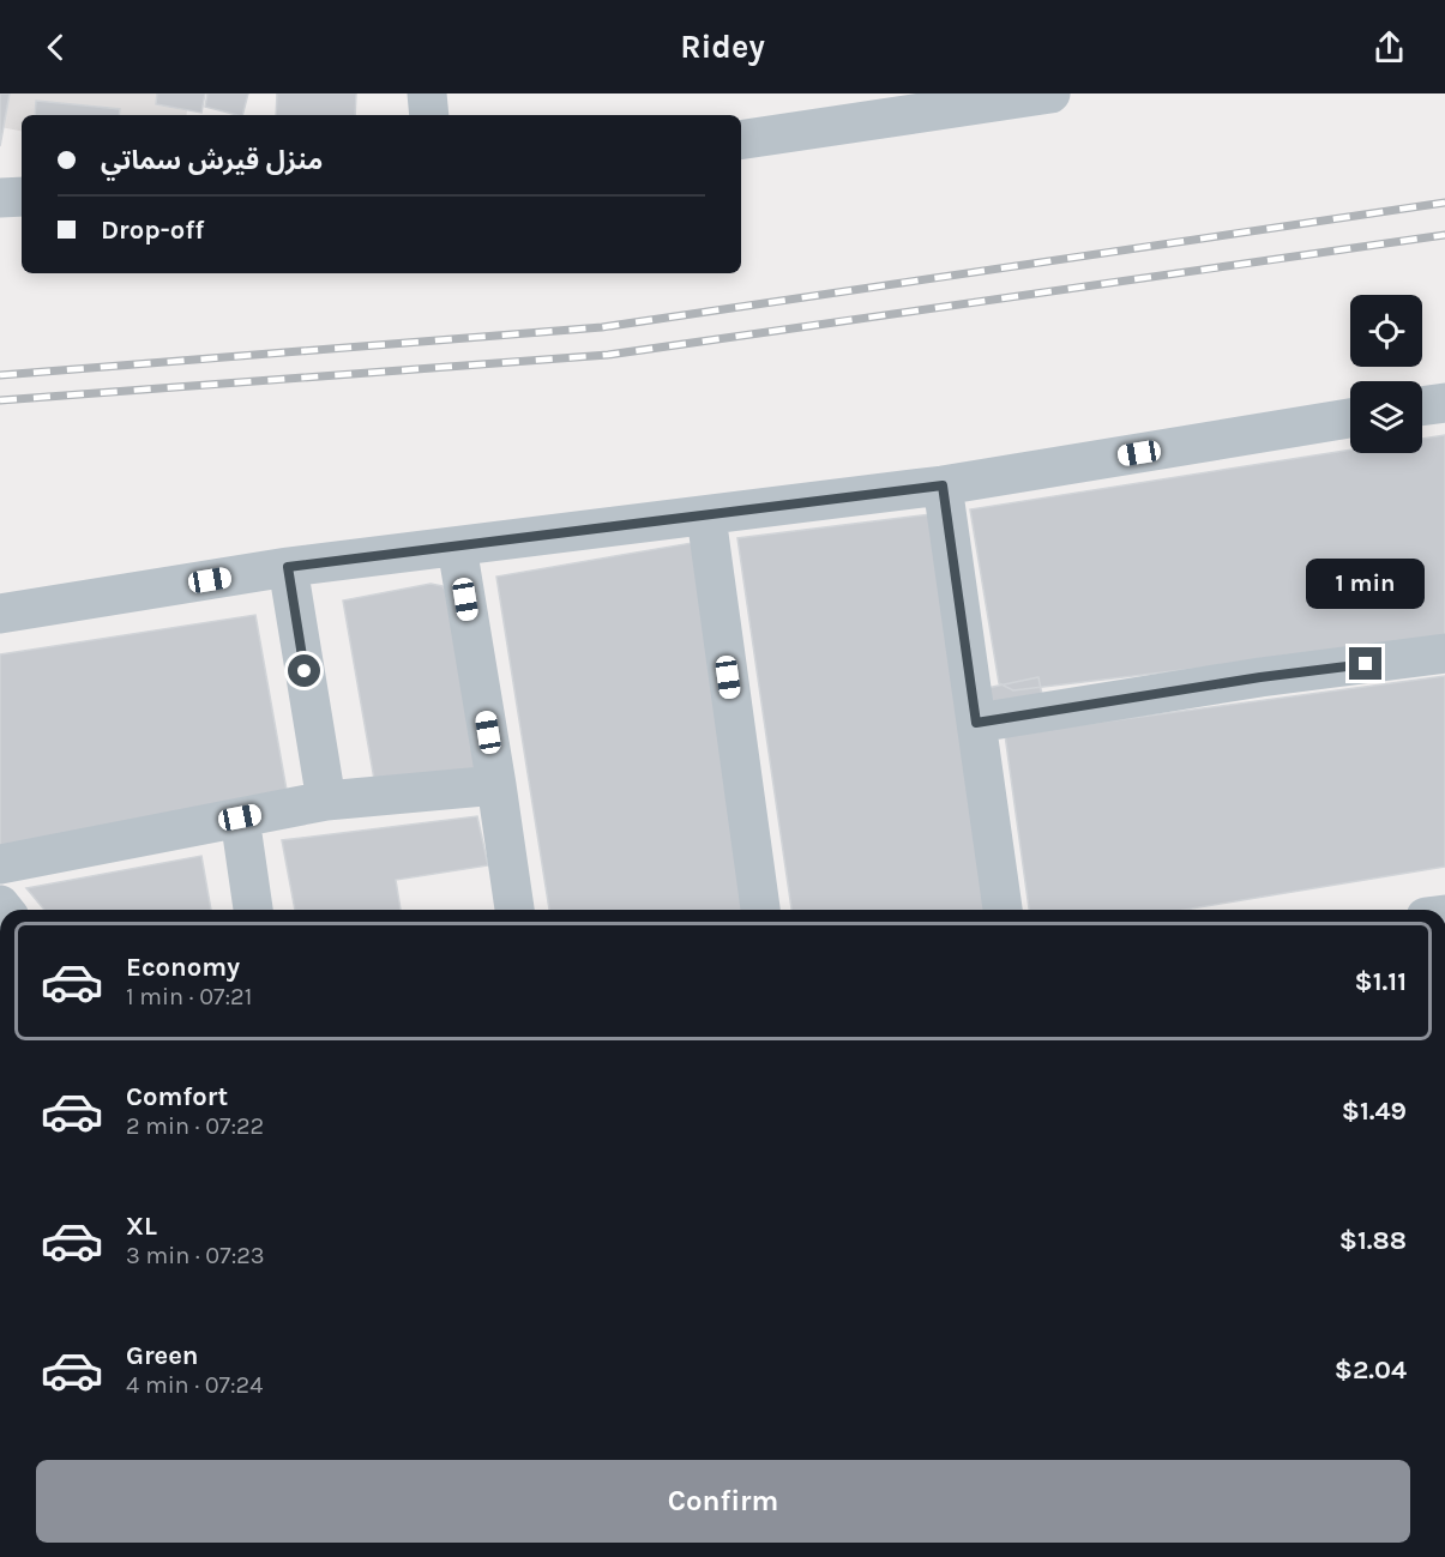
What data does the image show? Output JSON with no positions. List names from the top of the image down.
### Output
{
  "page": {
    "header": "Ridey",
    "banner": ["منزل قيرش سماتي", "Drop-off"],
    "bubble": "1 min",
    "list": [
      {
        "name": "Economy",
        "note": "1 min · 07:21",
        "value": "$1.11"
      },
      {
        "name": "Comfort",
        "note": "2 min · 07:22",
        "value": "$1.49"
      },
      {
        "name": "XL",
        "note": "3 min · 07:23",
        "value": "$1.88"
      },
      {
        "name": "Green",
        "note": "4 min · 07:24",
        "value": "$2.04"
      }
    ],
    "buttons": "Confirm"
  }
}
